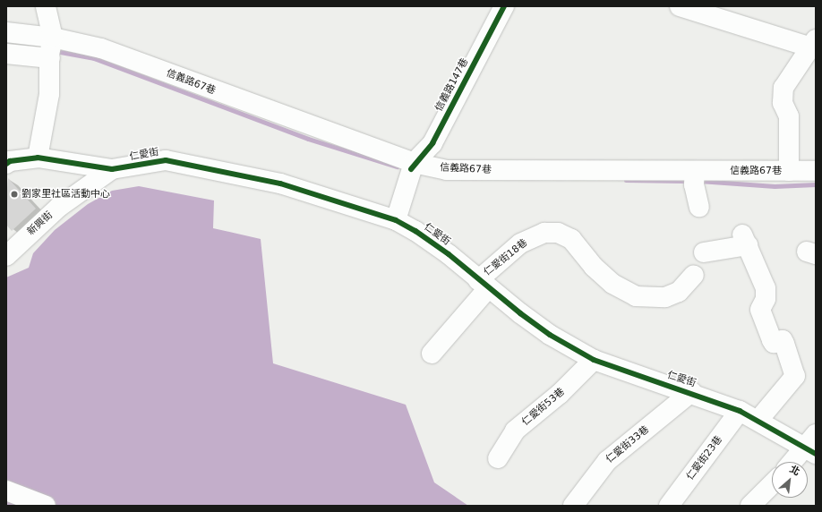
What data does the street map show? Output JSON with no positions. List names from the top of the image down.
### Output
{
  "streets": {
    "street": [
      "信義路67巷",
      "信義路147巷",
      "仁愛街",
      "新興街",
      "仁愛街18巷",
      "仁愛街53巷",
      "仁愛街33巷",
      "仁愛街23巷"
    ]
  },
  "crossings": [
    ["信義路67巷", "信義路147巷"],
    ["仁愛街", "新興街"],
    ["仁愛街", "仁愛街18巷"],
    ["仁愛街", "仁愛街53巷"],
    ["仁愛街", "仁愛街33巷"],
    ["仁愛街", "仁愛街23巷"]
  ],
  "places": ["劉家里社區活動中心"],
  "north": "top right"
}
